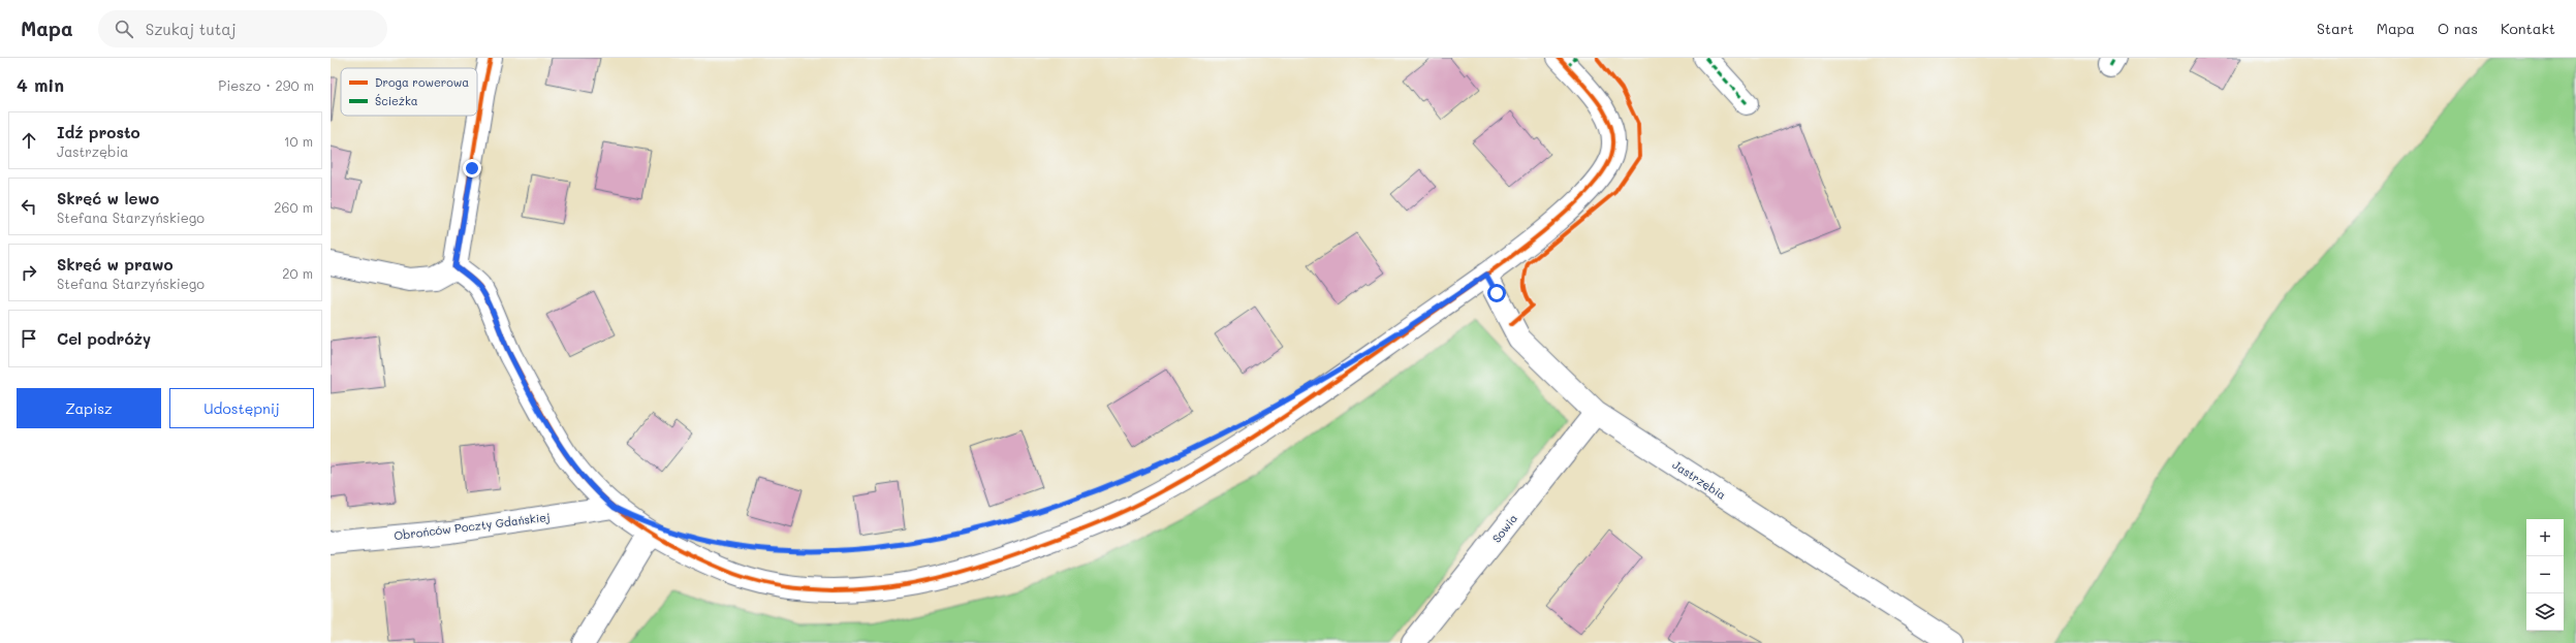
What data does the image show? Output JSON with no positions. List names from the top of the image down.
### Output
{
  "streets": {
    "street": ["Jastrzębia", "Obrońców Poczty Gdańskiej", "Sowia"]
  },
  "crossings": [
    ["Jastrzębia", "Sowia"]
  ],
  "legend": ["Droga rowerowa", "Ścieżka"],
  "page": {
    "header": "Mapa",
    "search": "Szukaj tutaj",
    "nav": [
      "Start",
      "Mapa",
      "O nas",
      "Kontakt"
    ],
    "heading": ["4 min", "Pieszo · 290 m"],
    "list": [
      ["Idź prosto", "Jastrzębia", "10 m"],
      ["Skręć w lewo", "Stefana Starzyńskiego", "260 m"],
      ["Skręć w prawo", "Stefana Starzyńskiego", "20 m"],
      "Cel podróży"
    ],
    "buttons": ["Zapisz", "Udostępnij"],
    "map_buttons": ["+", "−"]
  }
}
